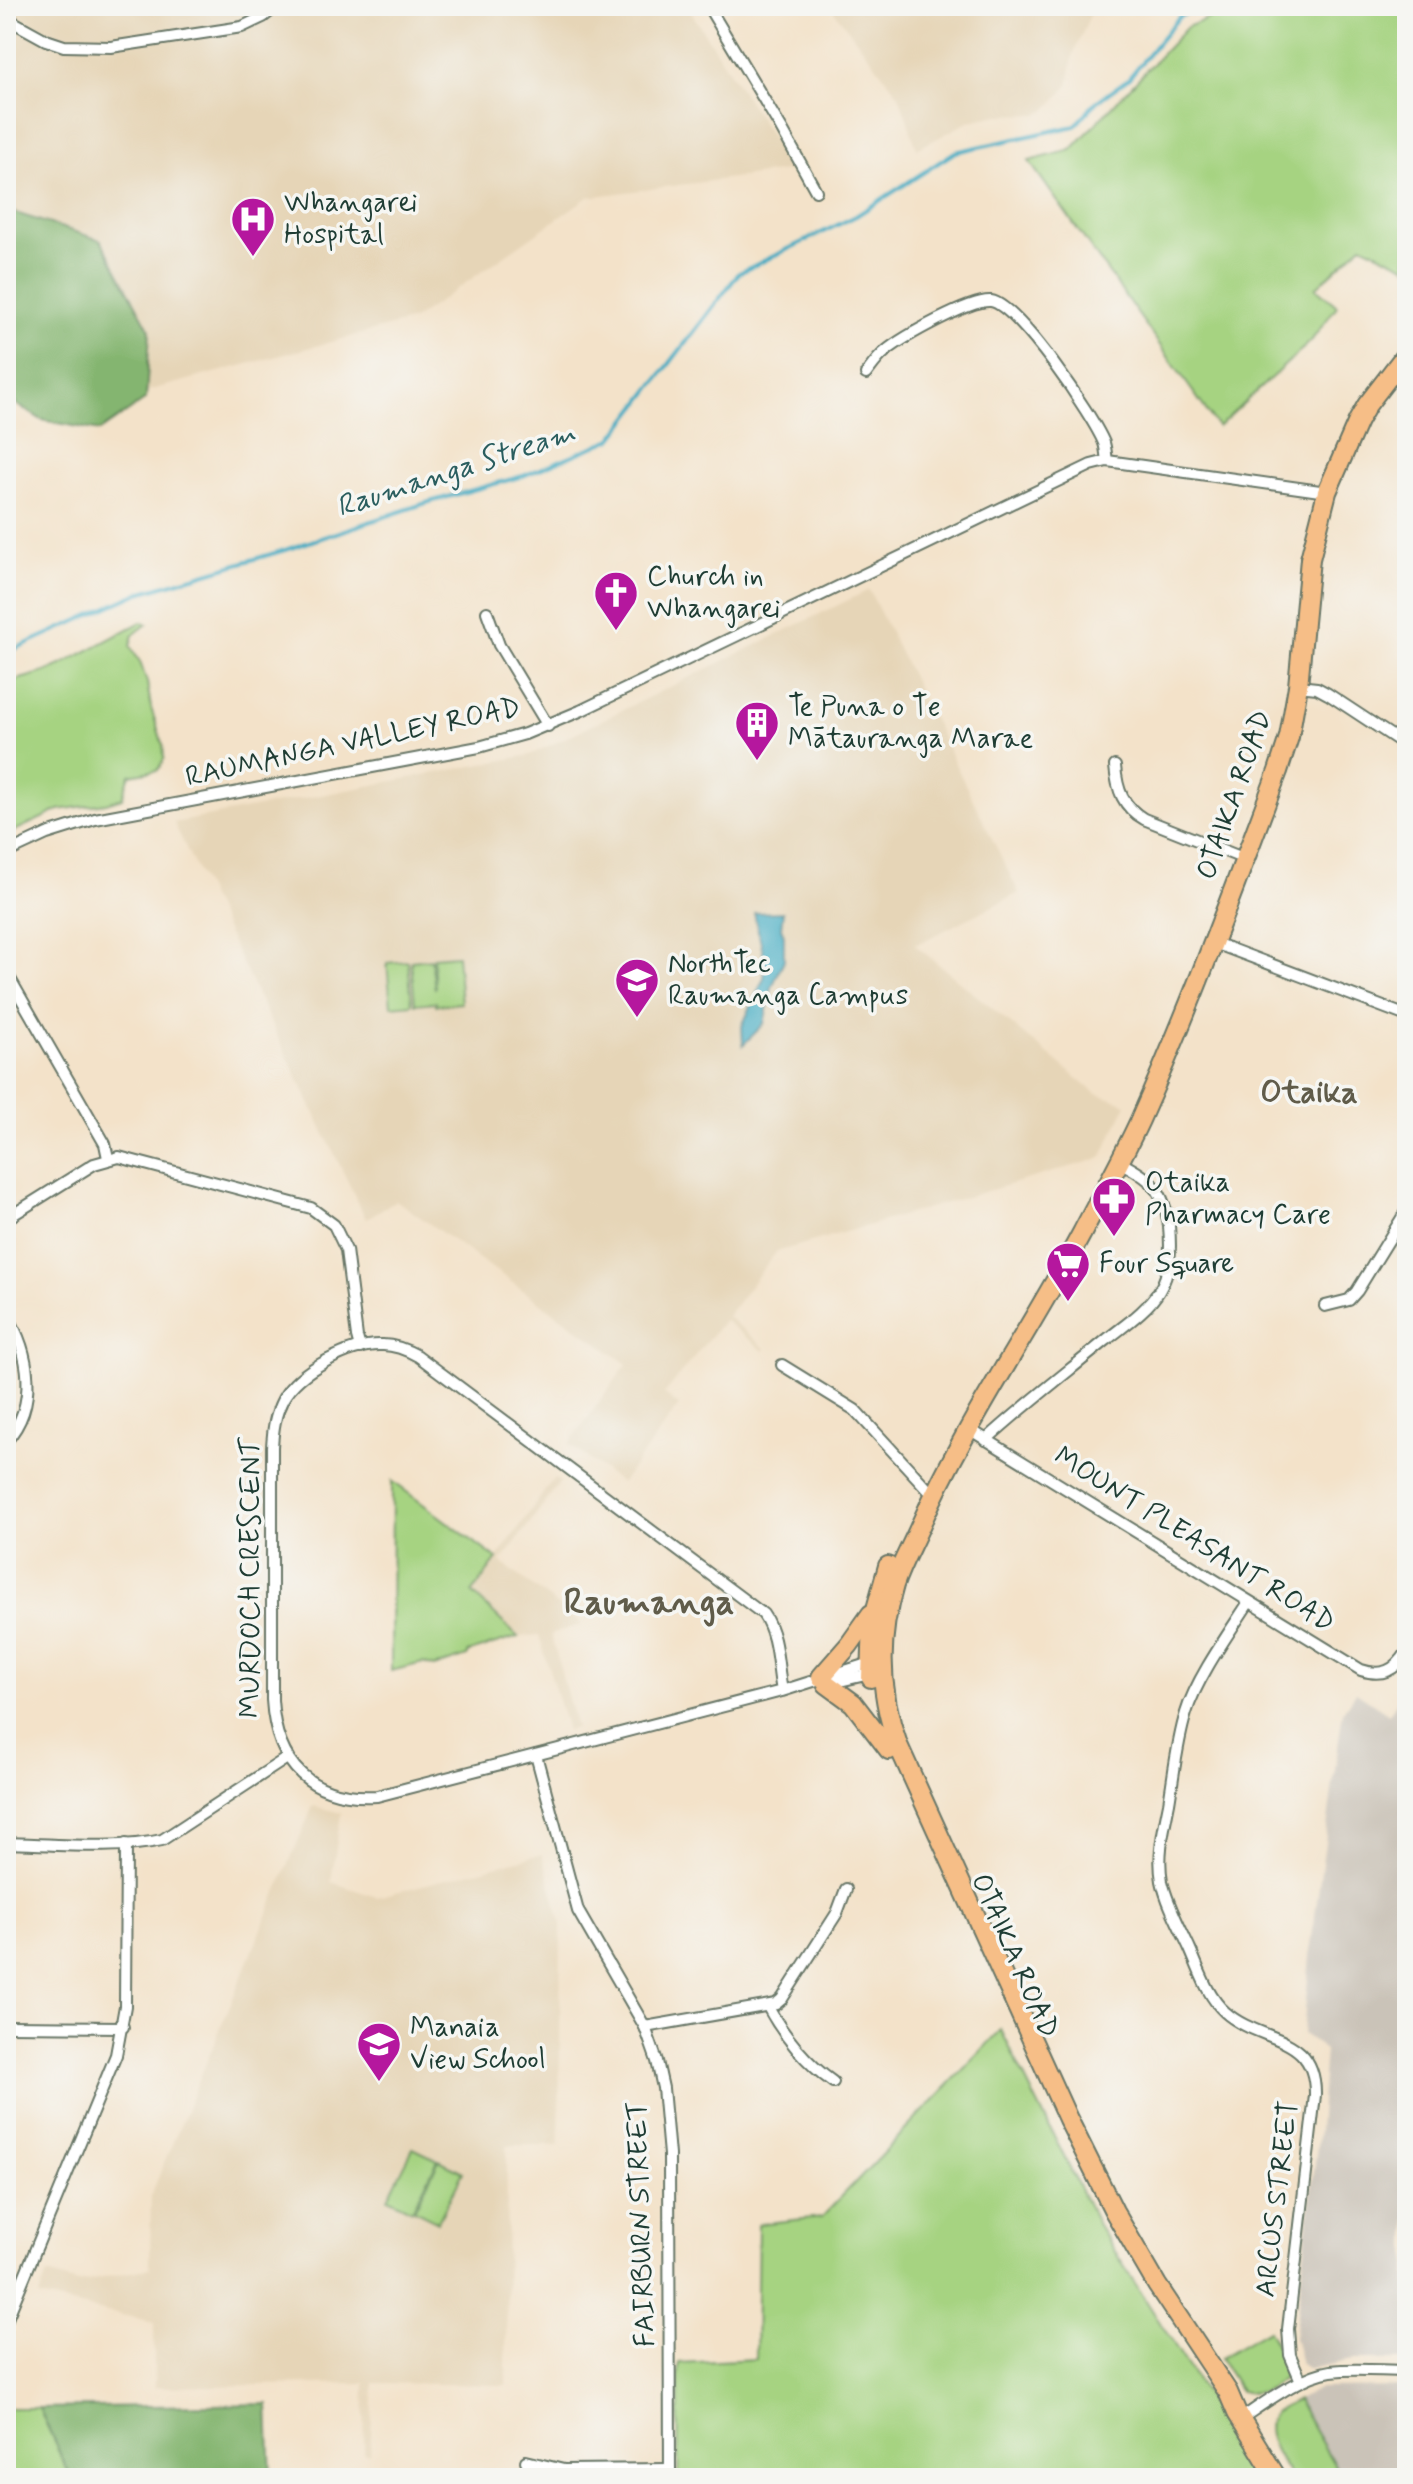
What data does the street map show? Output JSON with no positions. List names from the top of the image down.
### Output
{
  "streets": {
    "highway": ["OTAIKA ROAD"],
    "street": [
      "RAUMANGA VALLEY ROAD",
      "MOUNT PLEASANT ROAD",
      "MURDOCH CRESCENT",
      "ARCUS STREET",
      "FAIRBURN STREET"
    ]
  },
  "crossings": [
    ["RAUMANGA VALLEY ROAD", "OTAIKA ROAD"],
    ["OTAIKA ROAD", "MOUNT PLEASANT ROAD"],
    ["OTAIKA ROAD", "MURDOCH CRESCENT"],
    ["MOUNT PLEASANT ROAD", "ARCUS STREET"],
    ["MURDOCH CRESCENT", "FAIRBURN STREET"]
  ],
  "districts": ["Otaika", "Raumanga"],
  "water": ["Raumanga Stream"],
  "places": {
    "hospital": ["Whangarei Hospital"],
    "church": ["Church in Whangarei"],
    "building": ["Te Puna o Te Mātauranga Marae"],
    "school or university": ["NorthTec Raumanga Campus", "Manaia View School"],
    "pharmacy": ["Otaika Pharmacy Care"],
    "supermarket": ["Four Square"]
  }
}
